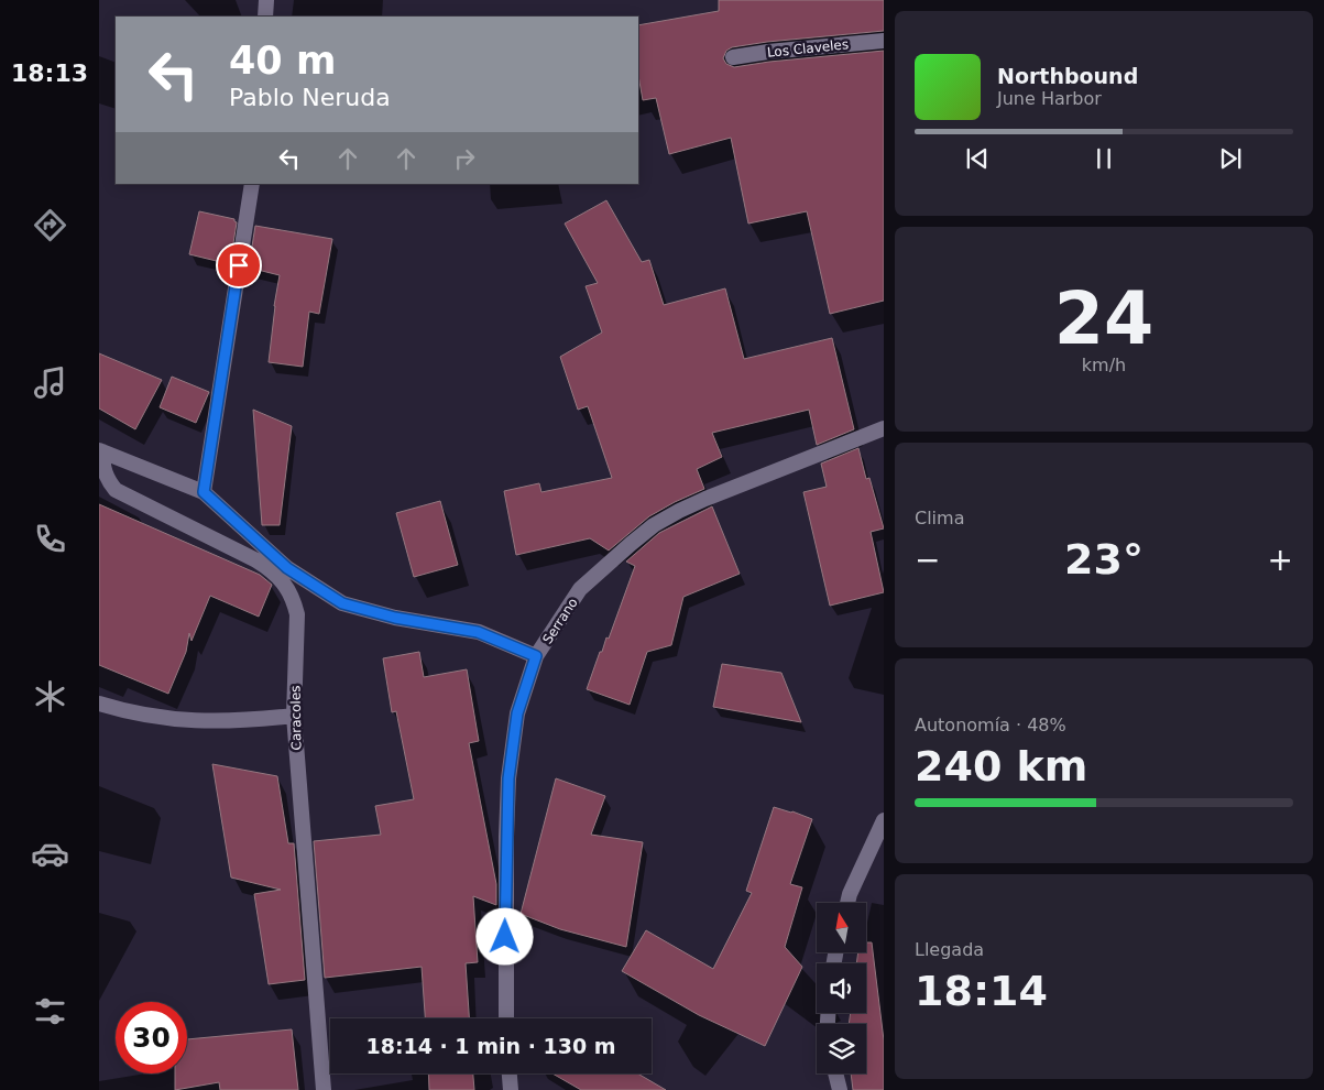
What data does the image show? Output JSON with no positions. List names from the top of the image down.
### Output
{
  "streets": {
    "street": ["Los Claveles", "Serrano", "Caracoles"]
  },
  "north": "top",
  "page": {
    "tabs": "18:13",
    "turn": ["40 m", "Pablo Neruda"],
    "song": ["Northbound", "June Harbor"],
    "tile": [
      ["24", "km/h"],
      "Clima",
      ["Autonomía · 48%", "240 km"],
      ["Llegada", "18:14"]
    ],
    "heat": ["−", "23°", "+"],
    "limit": "30",
    "trip": "18:14 · 1 min · 130 m"
  }
}
